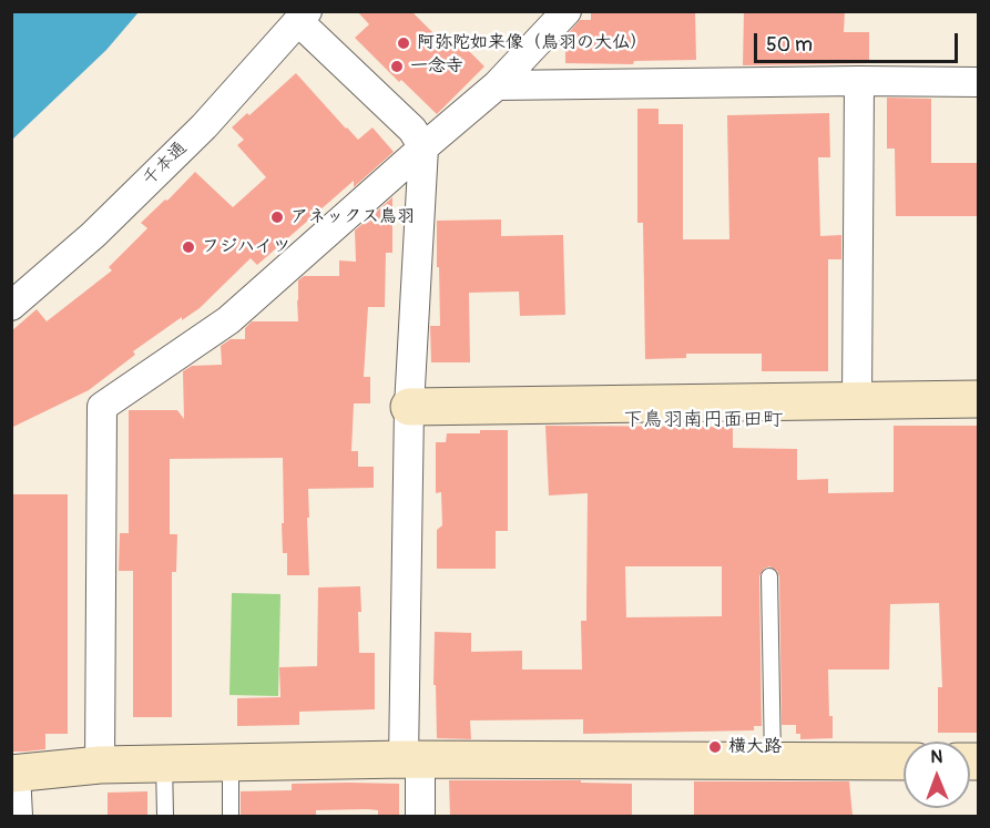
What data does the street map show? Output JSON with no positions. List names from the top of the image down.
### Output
{
  "streets": {
    "street": ["千本通"]
  },
  "districts": ["下鳥羽南円面田町"],
  "places": [
    "阿弥陀如来像（鳥羽の大仏）",
    "一念寺",
    "アネックス鳥羽",
    "フジハイツ",
    "横大路"
  ],
  "scale_bar": "50 m",
  "north": "top"
}
